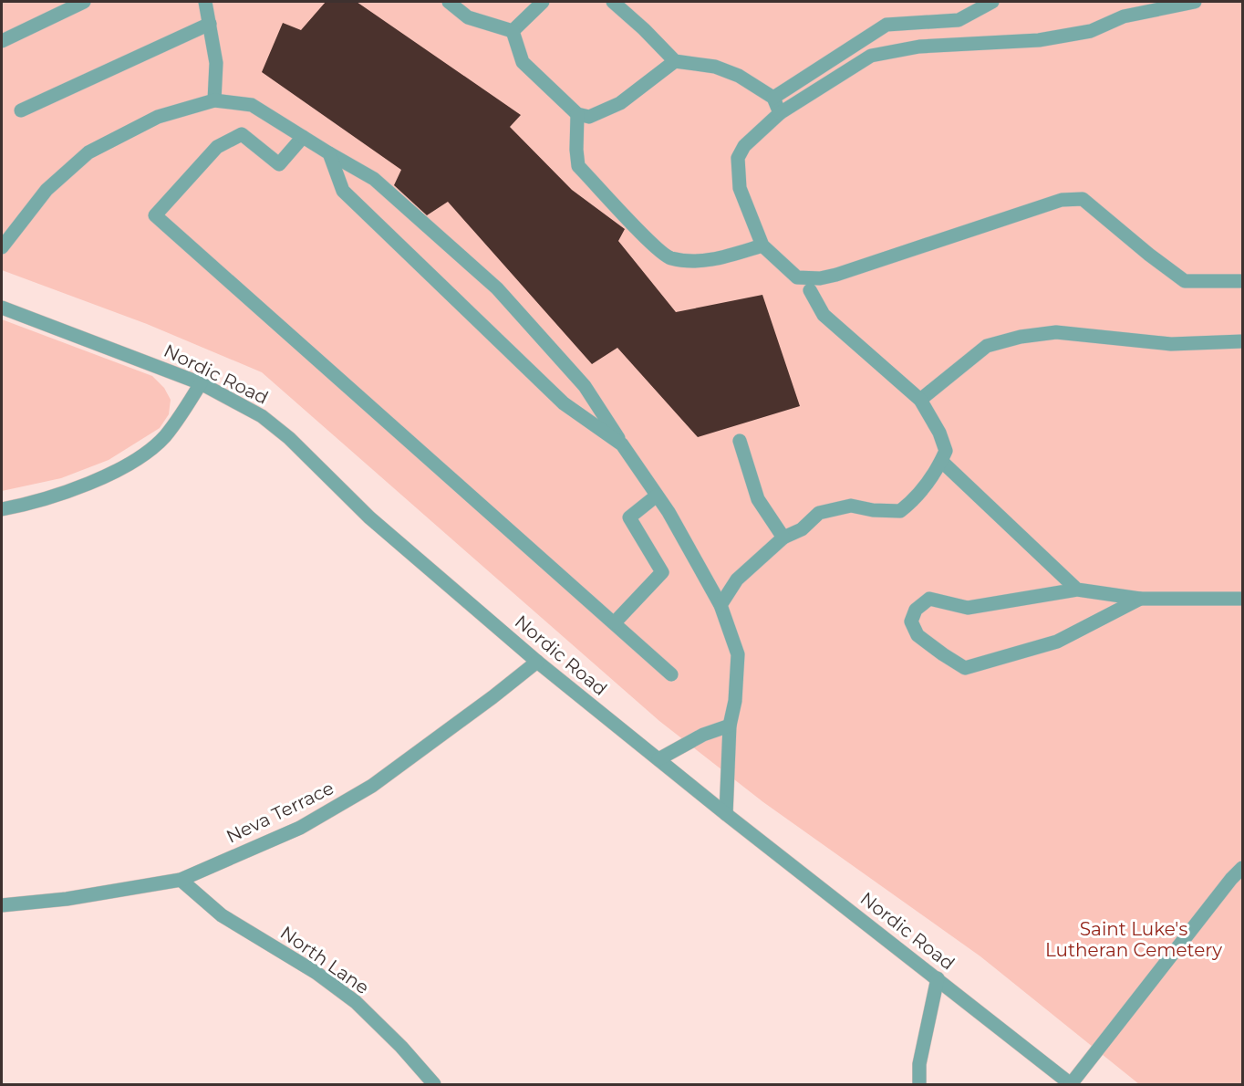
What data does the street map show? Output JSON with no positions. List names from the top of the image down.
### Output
{
  "streets": {
    "street": ["Nordic Road", "Neva Terrace", "North Lane"]
  },
  "crossings": [
    ["Nordic Road", "Neva Terrace"],
    ["Neva Terrace", "North Lane"]
  ],
  "parks": ["Saint Luke's Lutheran Cemetery"]
}
